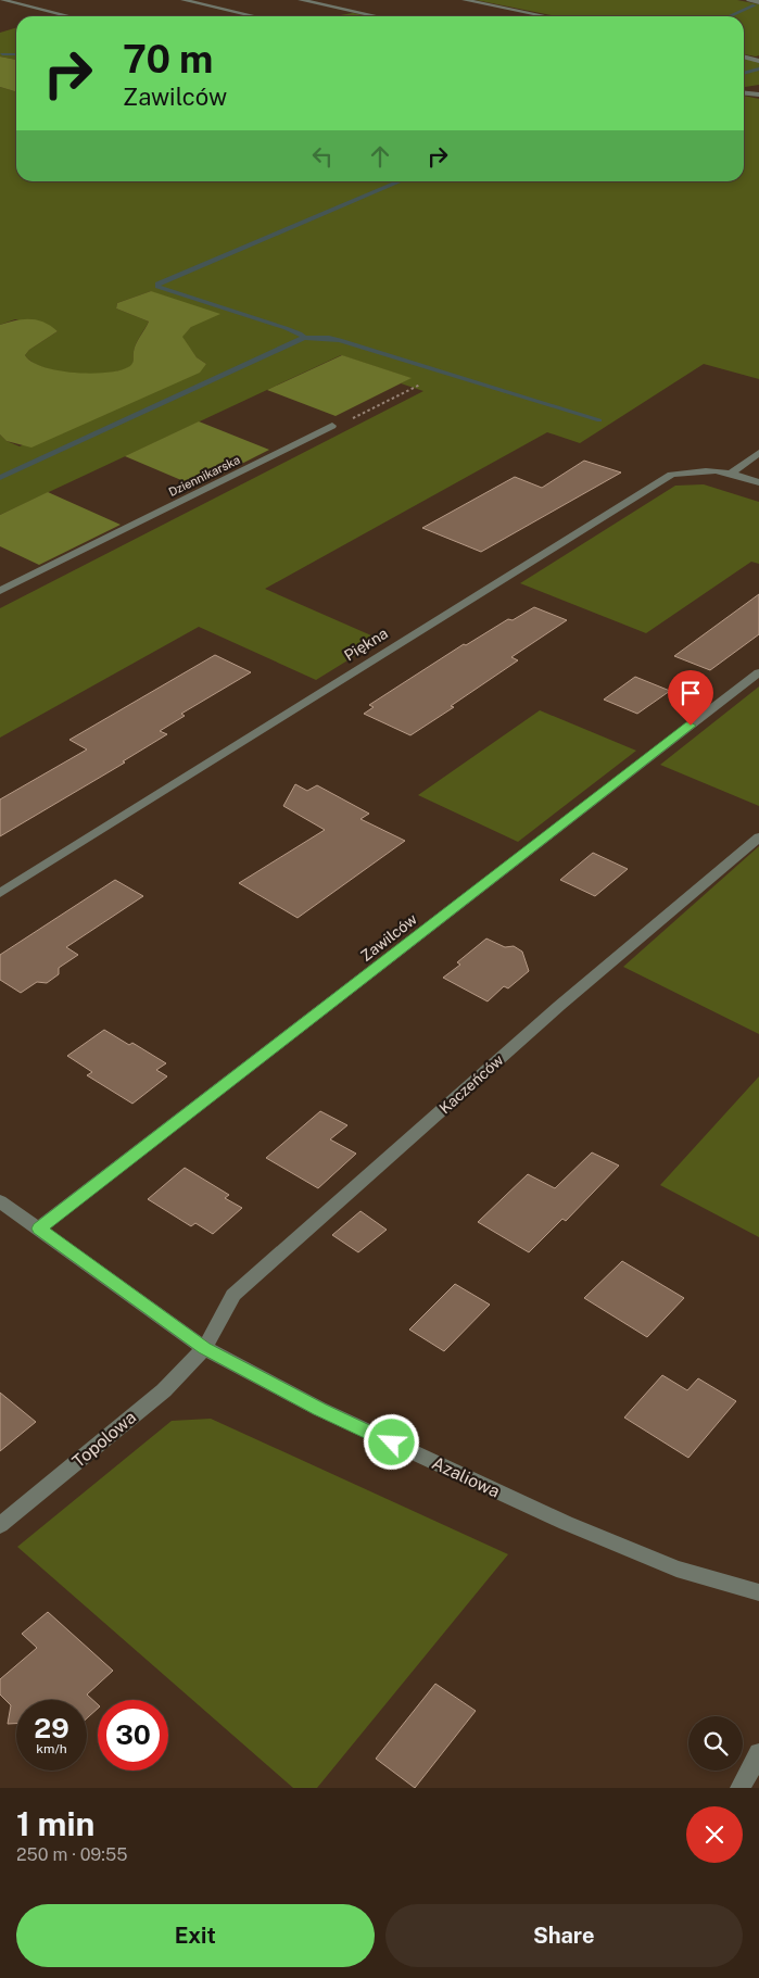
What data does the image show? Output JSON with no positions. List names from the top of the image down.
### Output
{
  "streets": {
    "street": [
      "Dziennikarska",
      "Piękna",
      "Zawilców",
      "Kaczeńców",
      "Topolowa",
      "Azaliowa"
    ]
  },
  "crossings": [
    ["Zawilców", "Azaliowa"],
    ["Kaczeńców", "Topolowa"],
    ["Kaczeńców", "Azaliowa"],
    ["Topolowa", "Azaliowa"]
  ],
  "page": {
    "turn": ["70 m", "Zawilców"],
    "speed": "29 km/h",
    "limit": "30",
    "heading": ["1 min", "250 m · 09:55"],
    "buttons": ["Exit", "Share"]
  }
}
